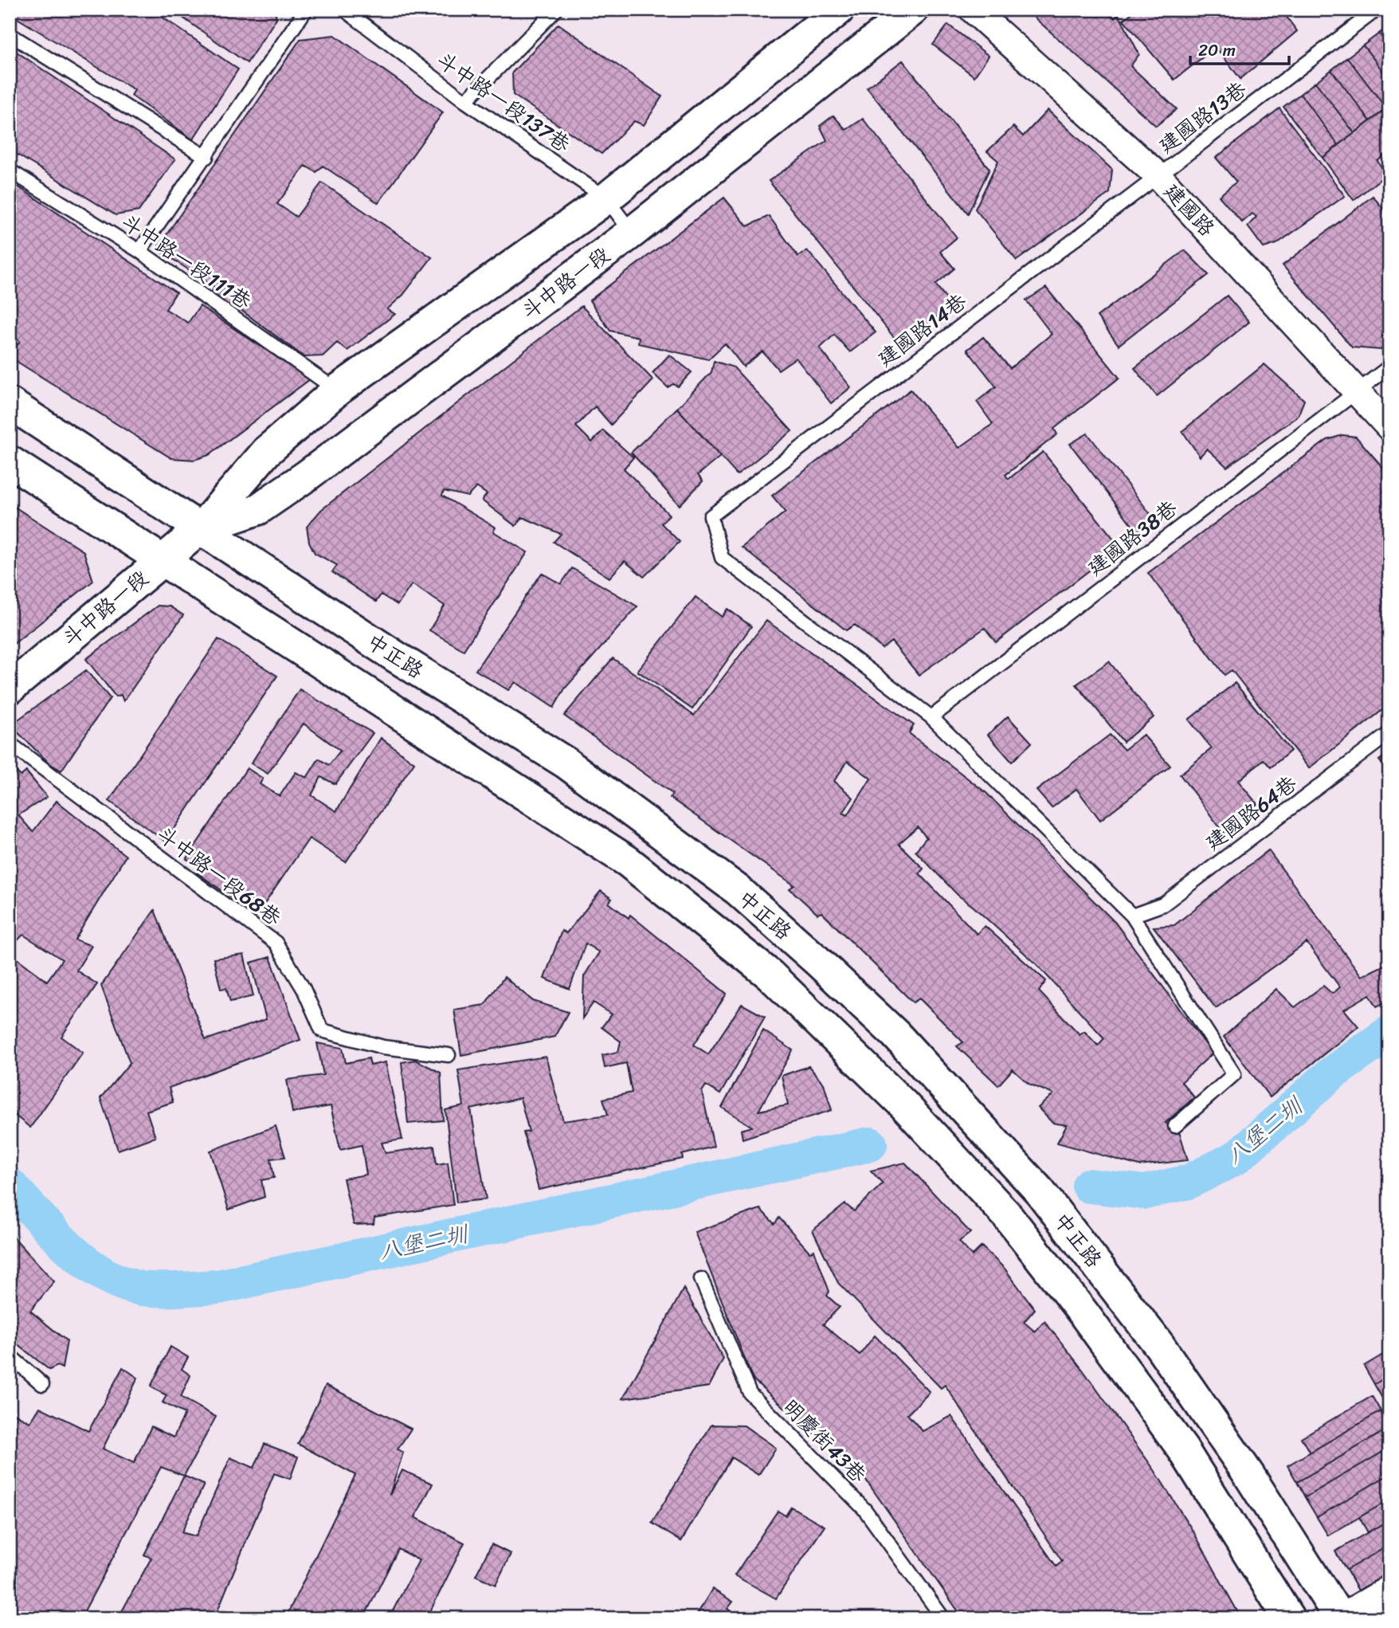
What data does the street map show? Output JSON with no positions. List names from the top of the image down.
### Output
{
  "streets": {
    "street": ["建國路", "斗中路一段", "中正路"],
    "lane": [
      "斗中路一段137巷",
      "建國路13巷",
      "斗中路一段111巷",
      "建國路14巷",
      "建國路38巷",
      "建國路64巷",
      "斗中路一段68巷",
      "明慶街43巷"
    ]
  },
  "crossings": [
    ["斗中路一段137巷", "斗中路一段"],
    ["建國路13巷", "建國路"],
    ["建國路13巷", "建國路14巷"],
    ["建國路", "建國路14巷"],
    ["建國路", "建國路38巷"],
    ["斗中路一段111巷", "斗中路一段"],
    ["斗中路一段", "中正路"],
    ["建國路14巷", "建國路38巷"]
  ],
  "water": ["八堡二圳"],
  "scale_bar": "20 m"
}
